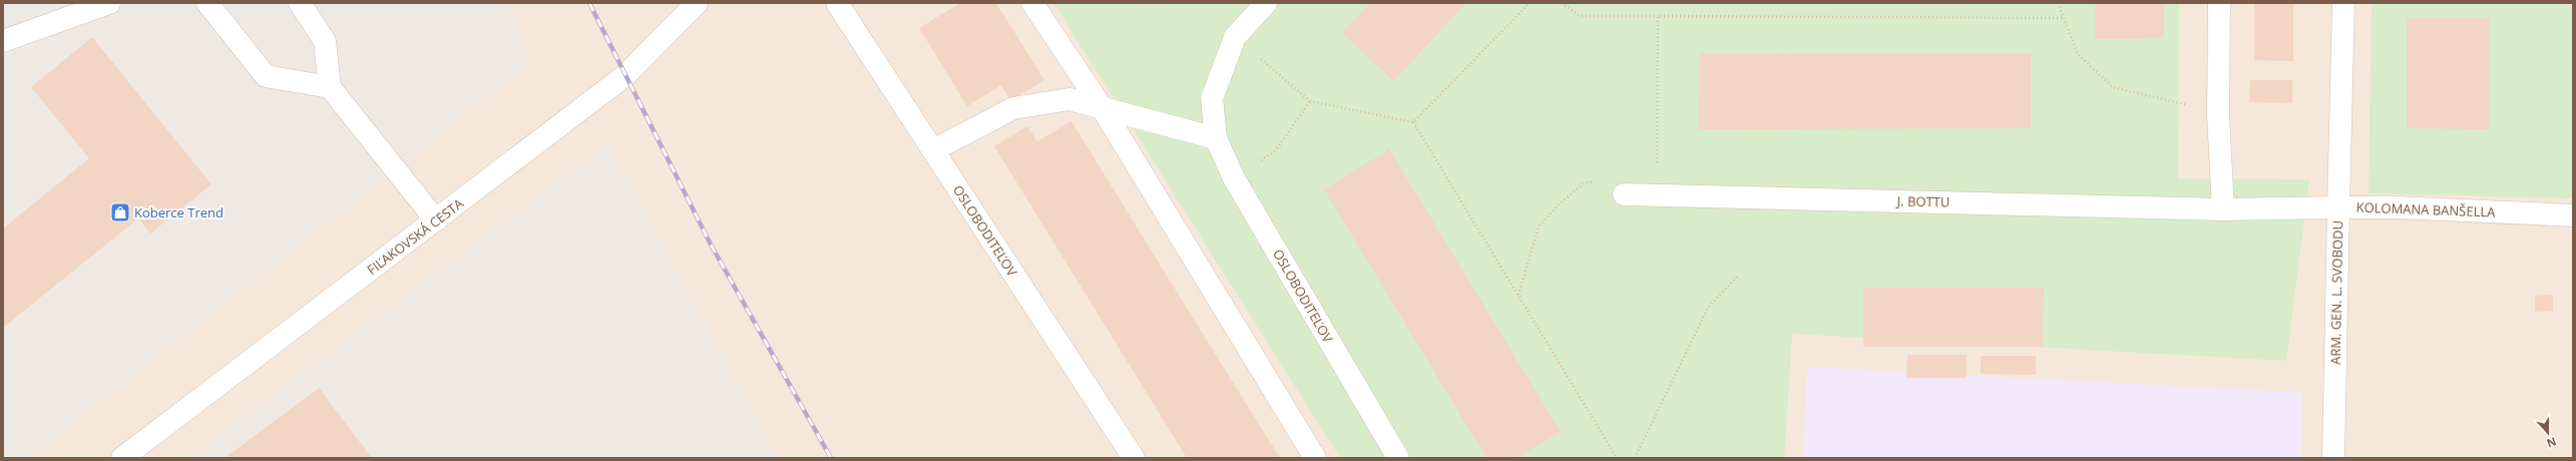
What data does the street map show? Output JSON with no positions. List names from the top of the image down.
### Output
{
  "streets": {
    "street": [
      "J. BOTTU",
      "KOLOMANA BANŠELLA",
      "OSLOBODITEĽOV",
      "FIĽAKOVSKÁ CESTA",
      "ARM. GEN. L. SVOBODU"
    ]
  },
  "crossings": [
    ["J. BOTTU", "ARM. GEN. L. SVOBODU"],
    ["KOLOMANA BANŠELLA", "ARM. GEN. L. SVOBODU"]
  ],
  "places": {
    "shop": ["Koberce Trend"]
  },
  "north": "bottom"
}
